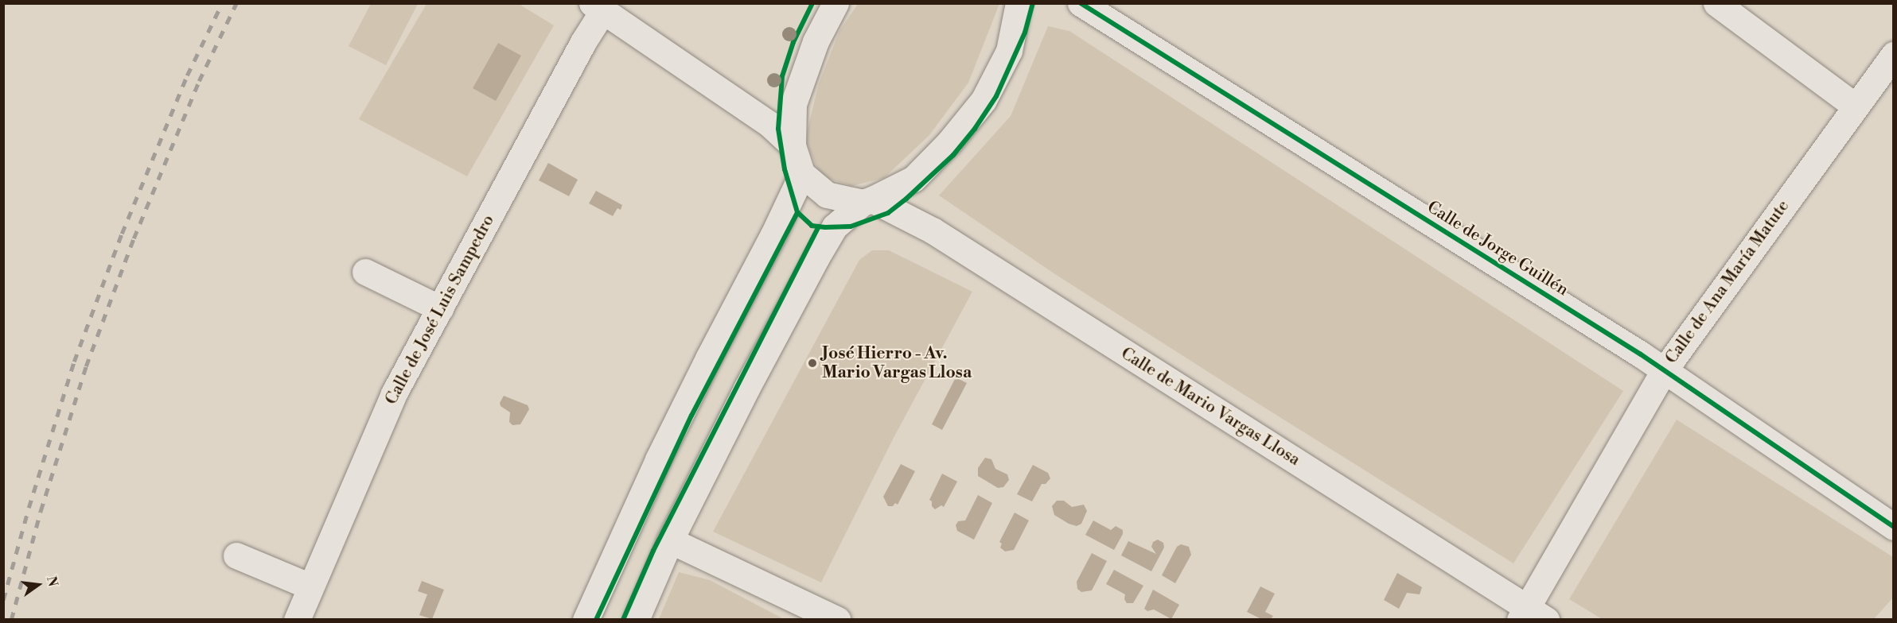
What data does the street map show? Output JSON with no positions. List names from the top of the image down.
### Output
{
  "streets": {
    "street": [
      "Calle de Jorge Guillén",
      "Calle de Ana María Matute",
      "Calle de José Luis Sampedro",
      "Calle de Mario Vargas Llosa"
    ]
  },
  "crossings": [
    ["Calle de Jorge Guillén", "Calle de Ana María Matute"],
    ["Calle de Ana María Matute", "Calle de Mario Vargas Llosa"]
  ],
  "places": ["José Hierro - Av. Mario Vargas Llosa"],
  "north": "right"
}
